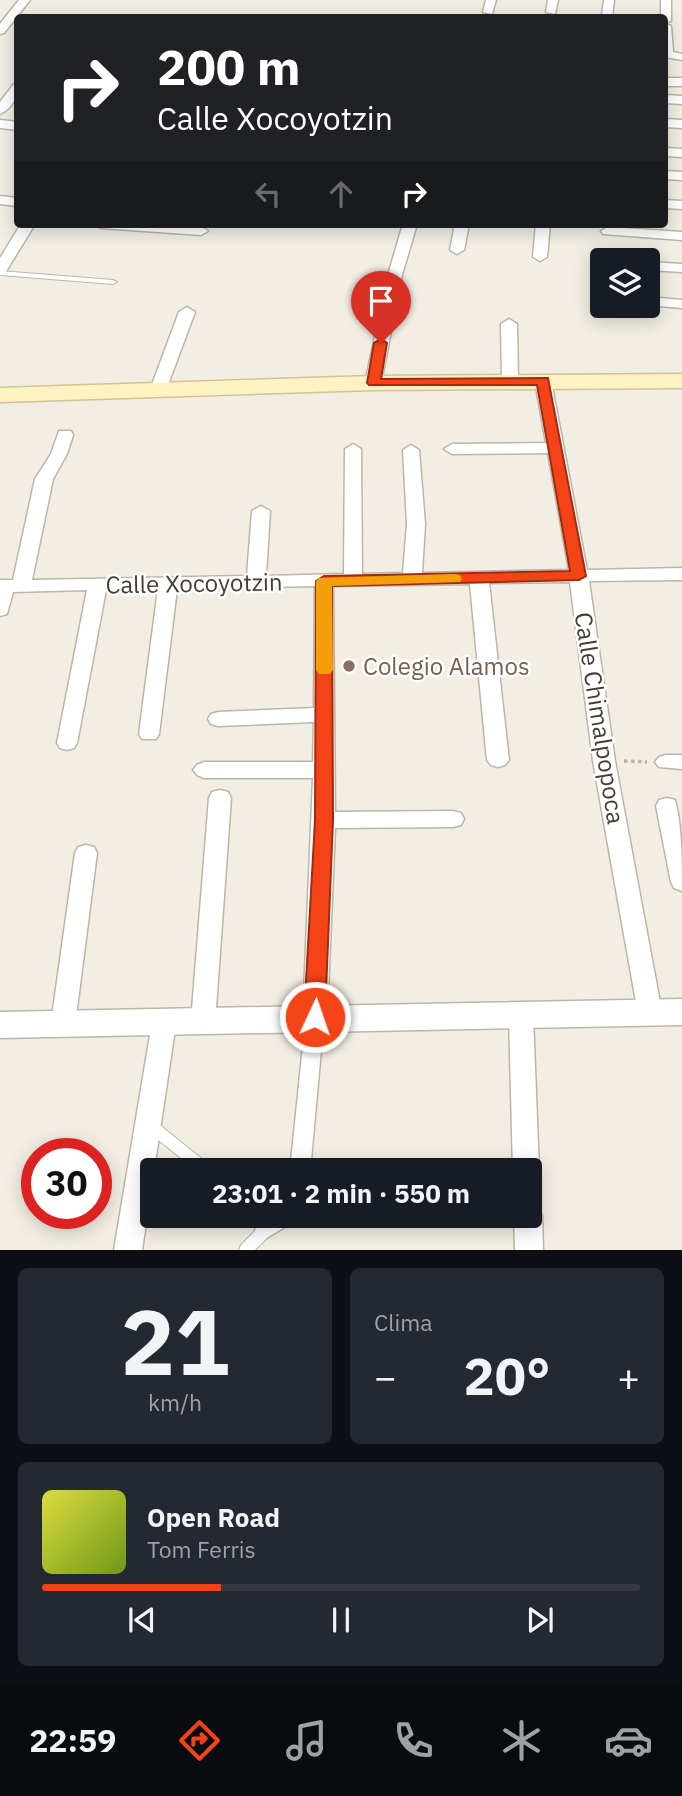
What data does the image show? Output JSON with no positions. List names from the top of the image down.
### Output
{
  "streets": {
    "street": ["Calle Xocoyotzin", "Calle Chimalpopoca"]
  },
  "crossings": [
    ["Calle Xocoyotzin", "Calle Chimalpopoca"]
  ],
  "places": ["Colegio Alamos"],
  "page": {
    "turn": ["200 m", "Calle Xocoyotzin"],
    "limit": "30",
    "trip": "23:01 · 2 min · 550 m",
    "tile": [
      ["21", "km/h"],
      "Clima"
    ],
    "heat": ["−", "20°", "+"],
    "song": ["Open Road", "Tom Ferris"],
    "tabs": "22:59"
  }
}
